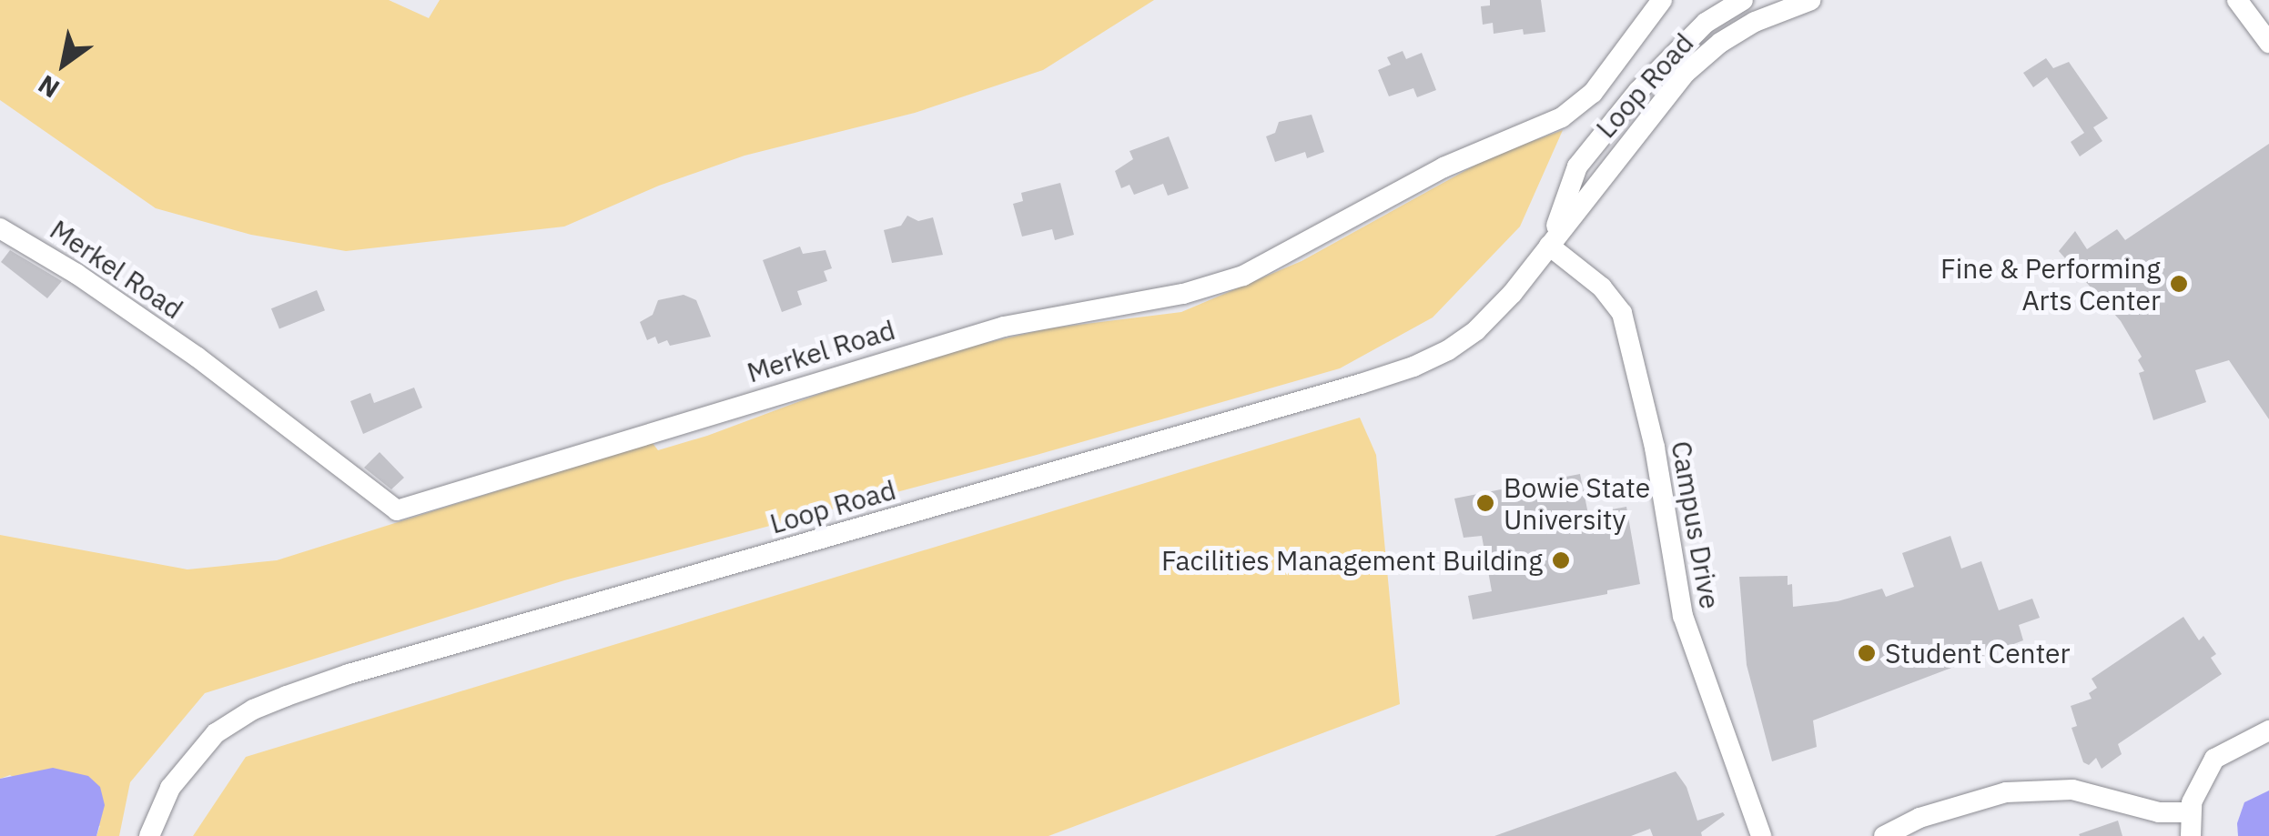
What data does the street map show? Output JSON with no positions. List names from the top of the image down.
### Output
{
  "streets": {
    "street": ["Loop Road", "Merkel Road", "Campus Drive"]
  },
  "crossings": [
    ["Loop Road", "Campus Drive"]
  ],
  "places": [
    "Fine & Performing Arts Center",
    "Bowie State University",
    "Facilities Management Building",
    "Student Center"
  ],
  "north": "bottom left"
}
